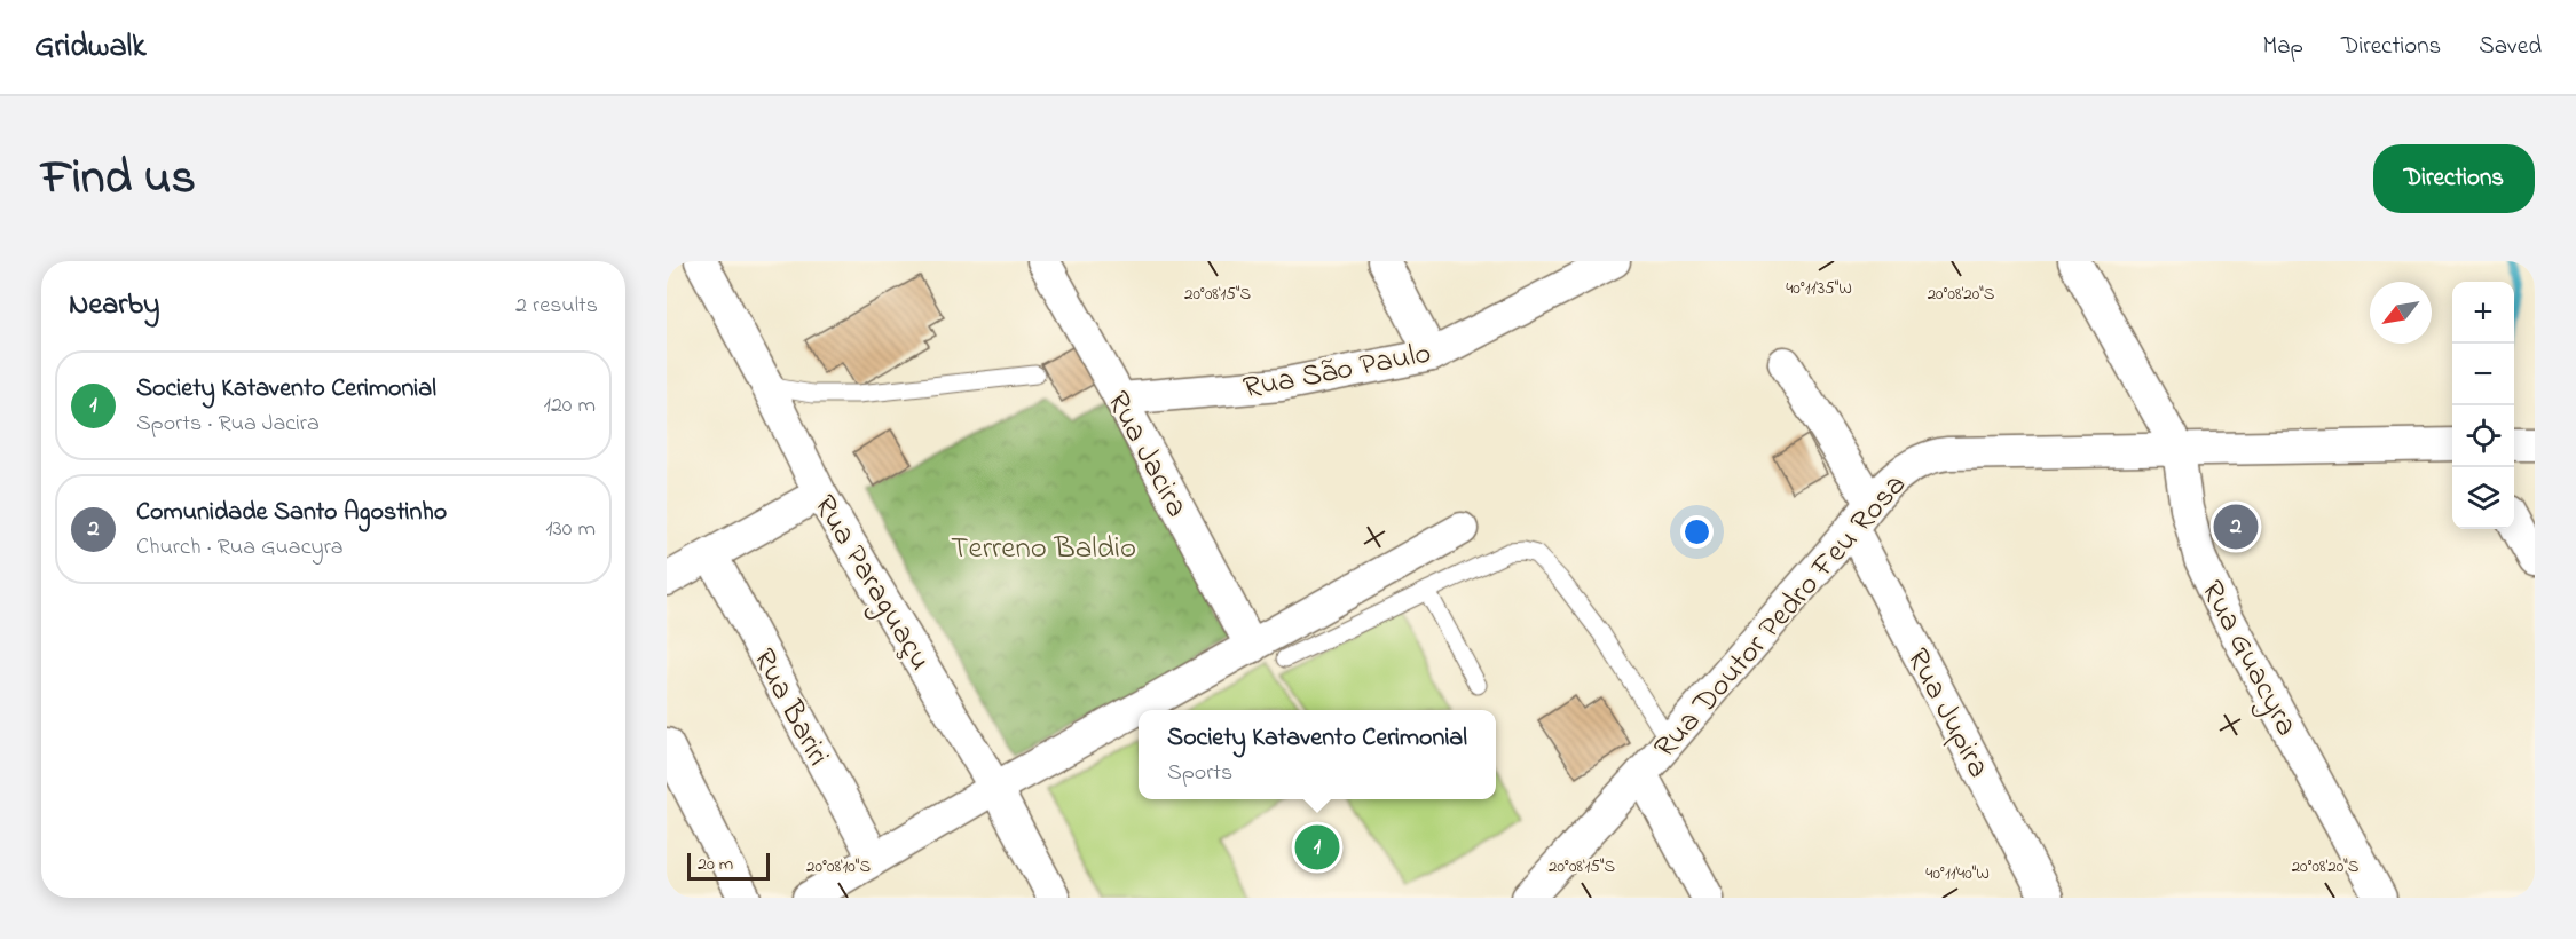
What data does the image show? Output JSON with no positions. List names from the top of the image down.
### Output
{
  "streets": {
    "street": [
      "Rua São Paulo",
      "Rua Jacira",
      "Rua Paraguaçu",
      "Rua Doutor Pedro Feu Rosa",
      "Rua Guacyra",
      "Rua Bariri",
      "Rua Jupira"
    ]
  },
  "crossings": [
    ["Rua São Paulo", "Rua Jacira"],
    ["Rua Doutor Pedro Feu Rosa", "Rua Guacyra"],
    ["Rua Doutor Pedro Feu Rosa", "Rua Jupira"]
  ],
  "parks": ["Terreno Baldio"],
  "scale_bar": "20 m",
  "north": "bottom left",
  "page": {
    "header": "Gridwalk",
    "nav": ["Map", "Directions", "Saved"],
    "title": "Find us",
    "buttons": "Directions",
    "heading": ["Nearby", "2 results"],
    "map_buttons": ["+", "−"],
    "list": [
      {
        "mark": "1",
        "name": "Society Katavento Cerimonial",
        "note": "Sports · Rua Jacira",
        "value": "120 m"
      },
      {
        "mark": "2",
        "name": "Comunidade Santo Agostinho",
        "note": "Church · Rua Guacyra",
        "value": "130 m"
      }
    ],
    "pins": ["2", "1"],
    "popup": ["Society Katavento Cerimonial", "Sports"],
    "scale": "20 m"
  },
  "coordinates": [
    "40°11'35\"W",
    "20°08'15\"S",
    "20°08'20\"S",
    "20°08'10\"S",
    "40°11'40\"W"
  ]
}
